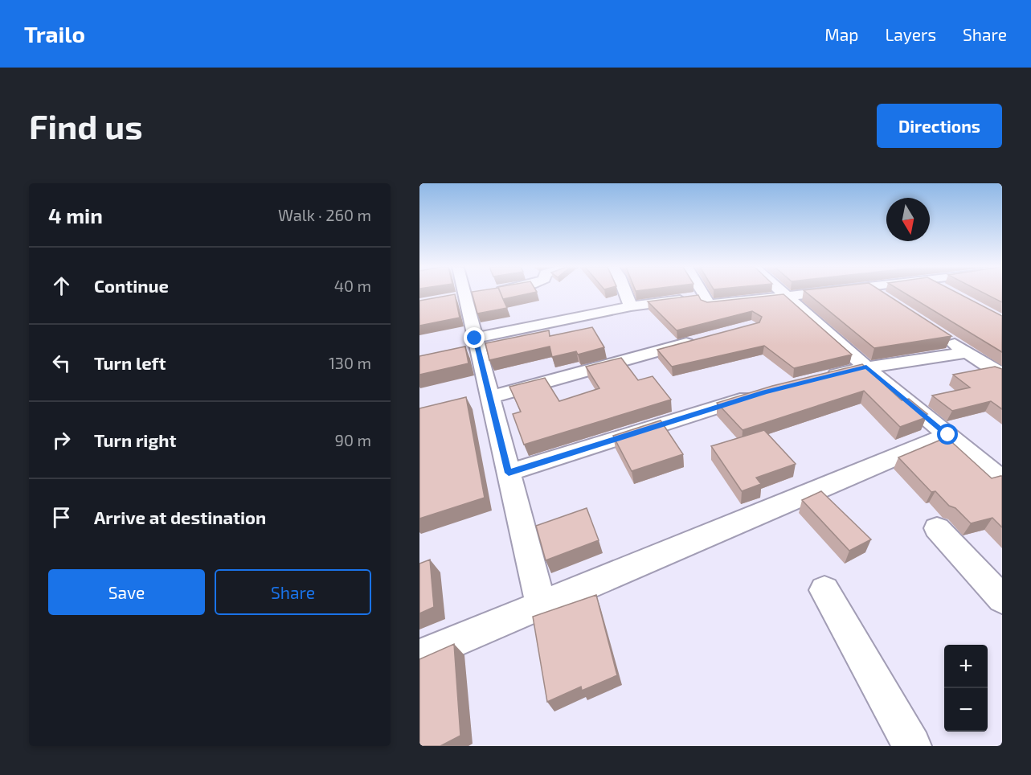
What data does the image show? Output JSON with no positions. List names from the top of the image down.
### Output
{
  "north": "bottom",
  "page": {
    "header": "Trailo",
    "nav": ["Map", "Layers", "Share"],
    "buttons": [
      "Directions",
      ["Save", "Share"]
    ],
    "title": "Find us",
    "heading": ["4 min", "Walk · 260 m"],
    "list": [
      ["Continue", "40 m"],
      ["Turn left", "130 m"],
      ["Turn right", "90 m"],
      "Arrive at destination"
    ],
    "map_buttons": ["+", "−"]
  }
}
